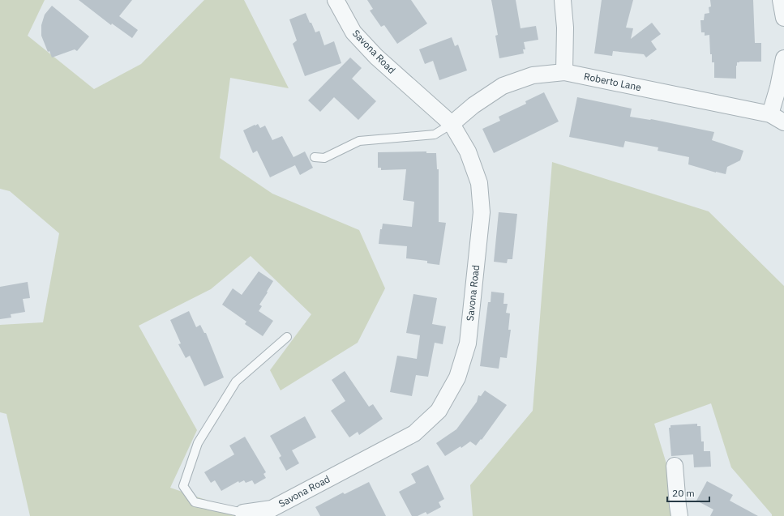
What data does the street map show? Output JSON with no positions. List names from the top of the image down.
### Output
{
  "streets": {
    "street": ["Savona Road", "Roberto Lane"]
  },
  "crossings": [
    ["Savona Road", "Roberto Lane"]
  ],
  "scale_bar": "20 m"
}
